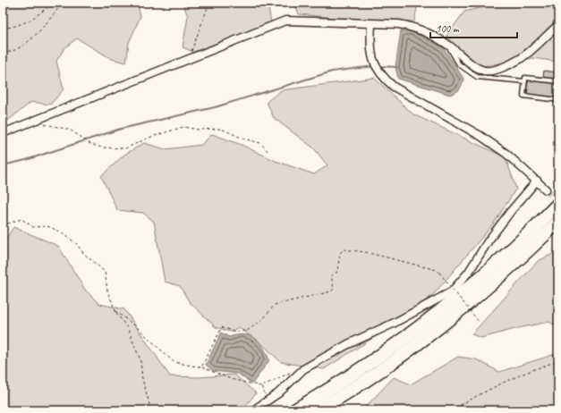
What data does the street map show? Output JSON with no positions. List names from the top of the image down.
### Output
{
  "scale_bar": "100 m"
}
